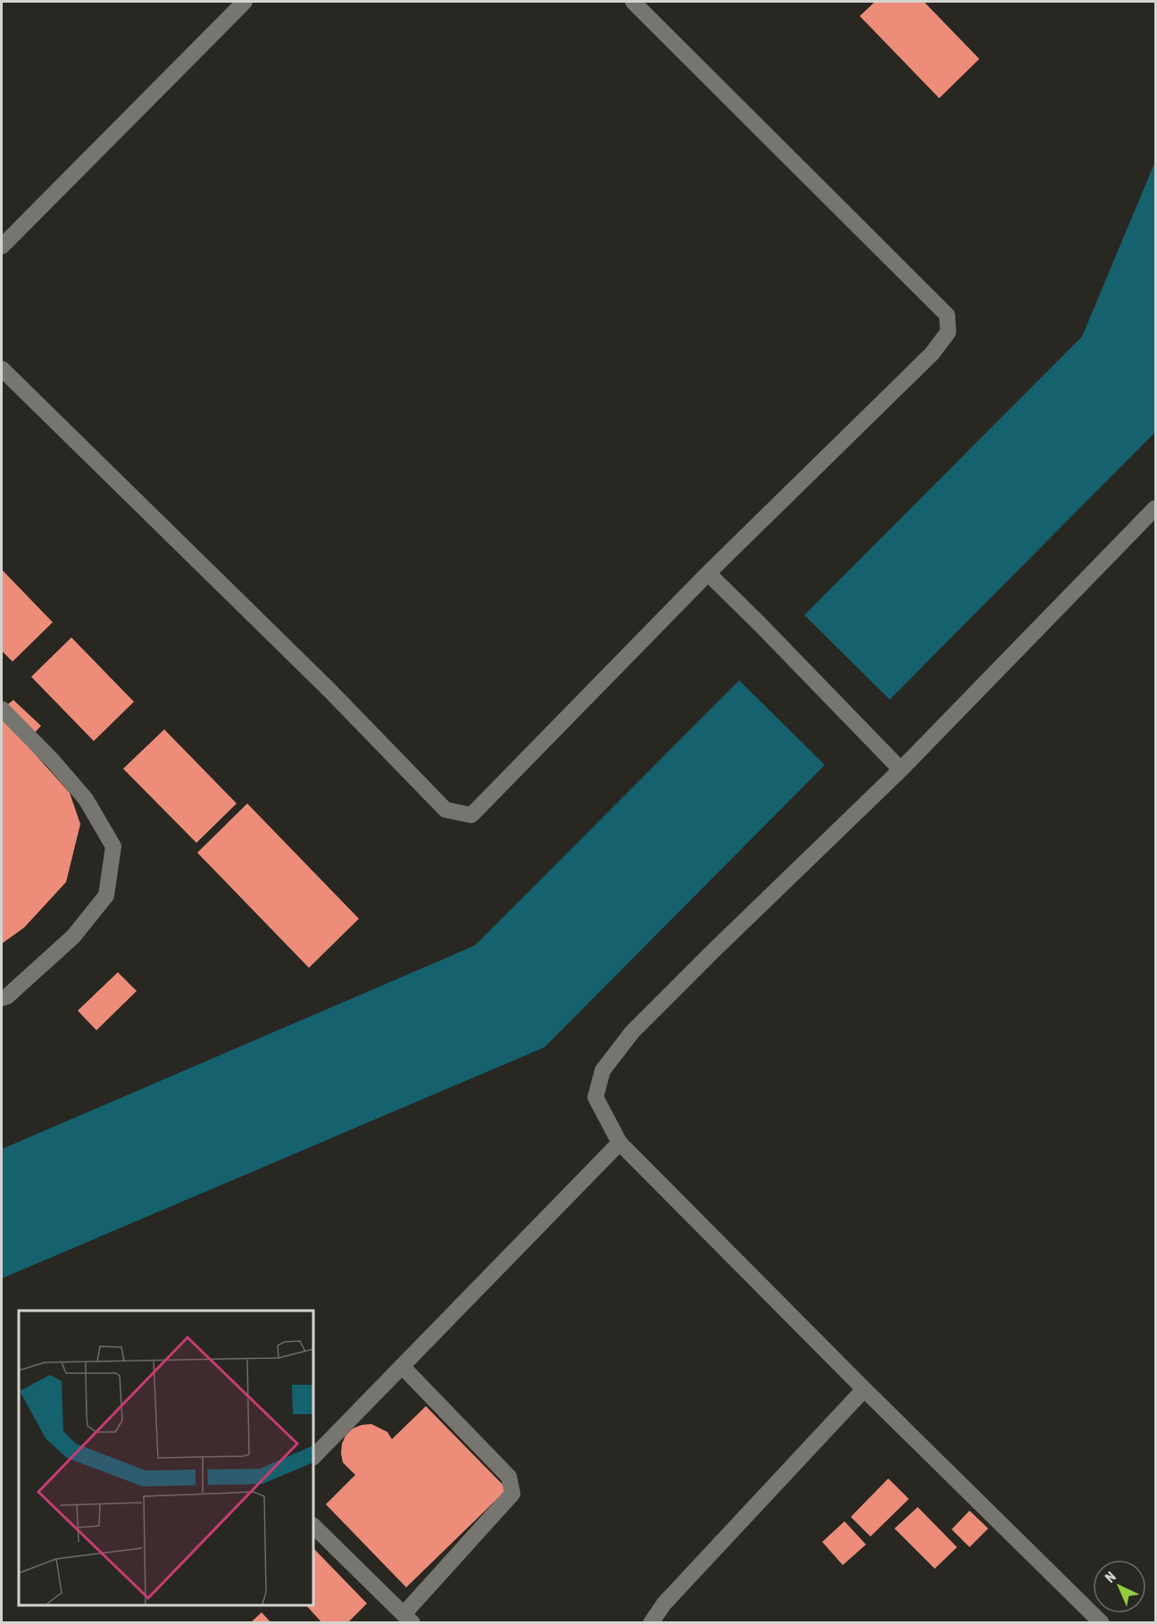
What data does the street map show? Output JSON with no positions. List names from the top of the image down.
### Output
{
  "north": "top left"
}
